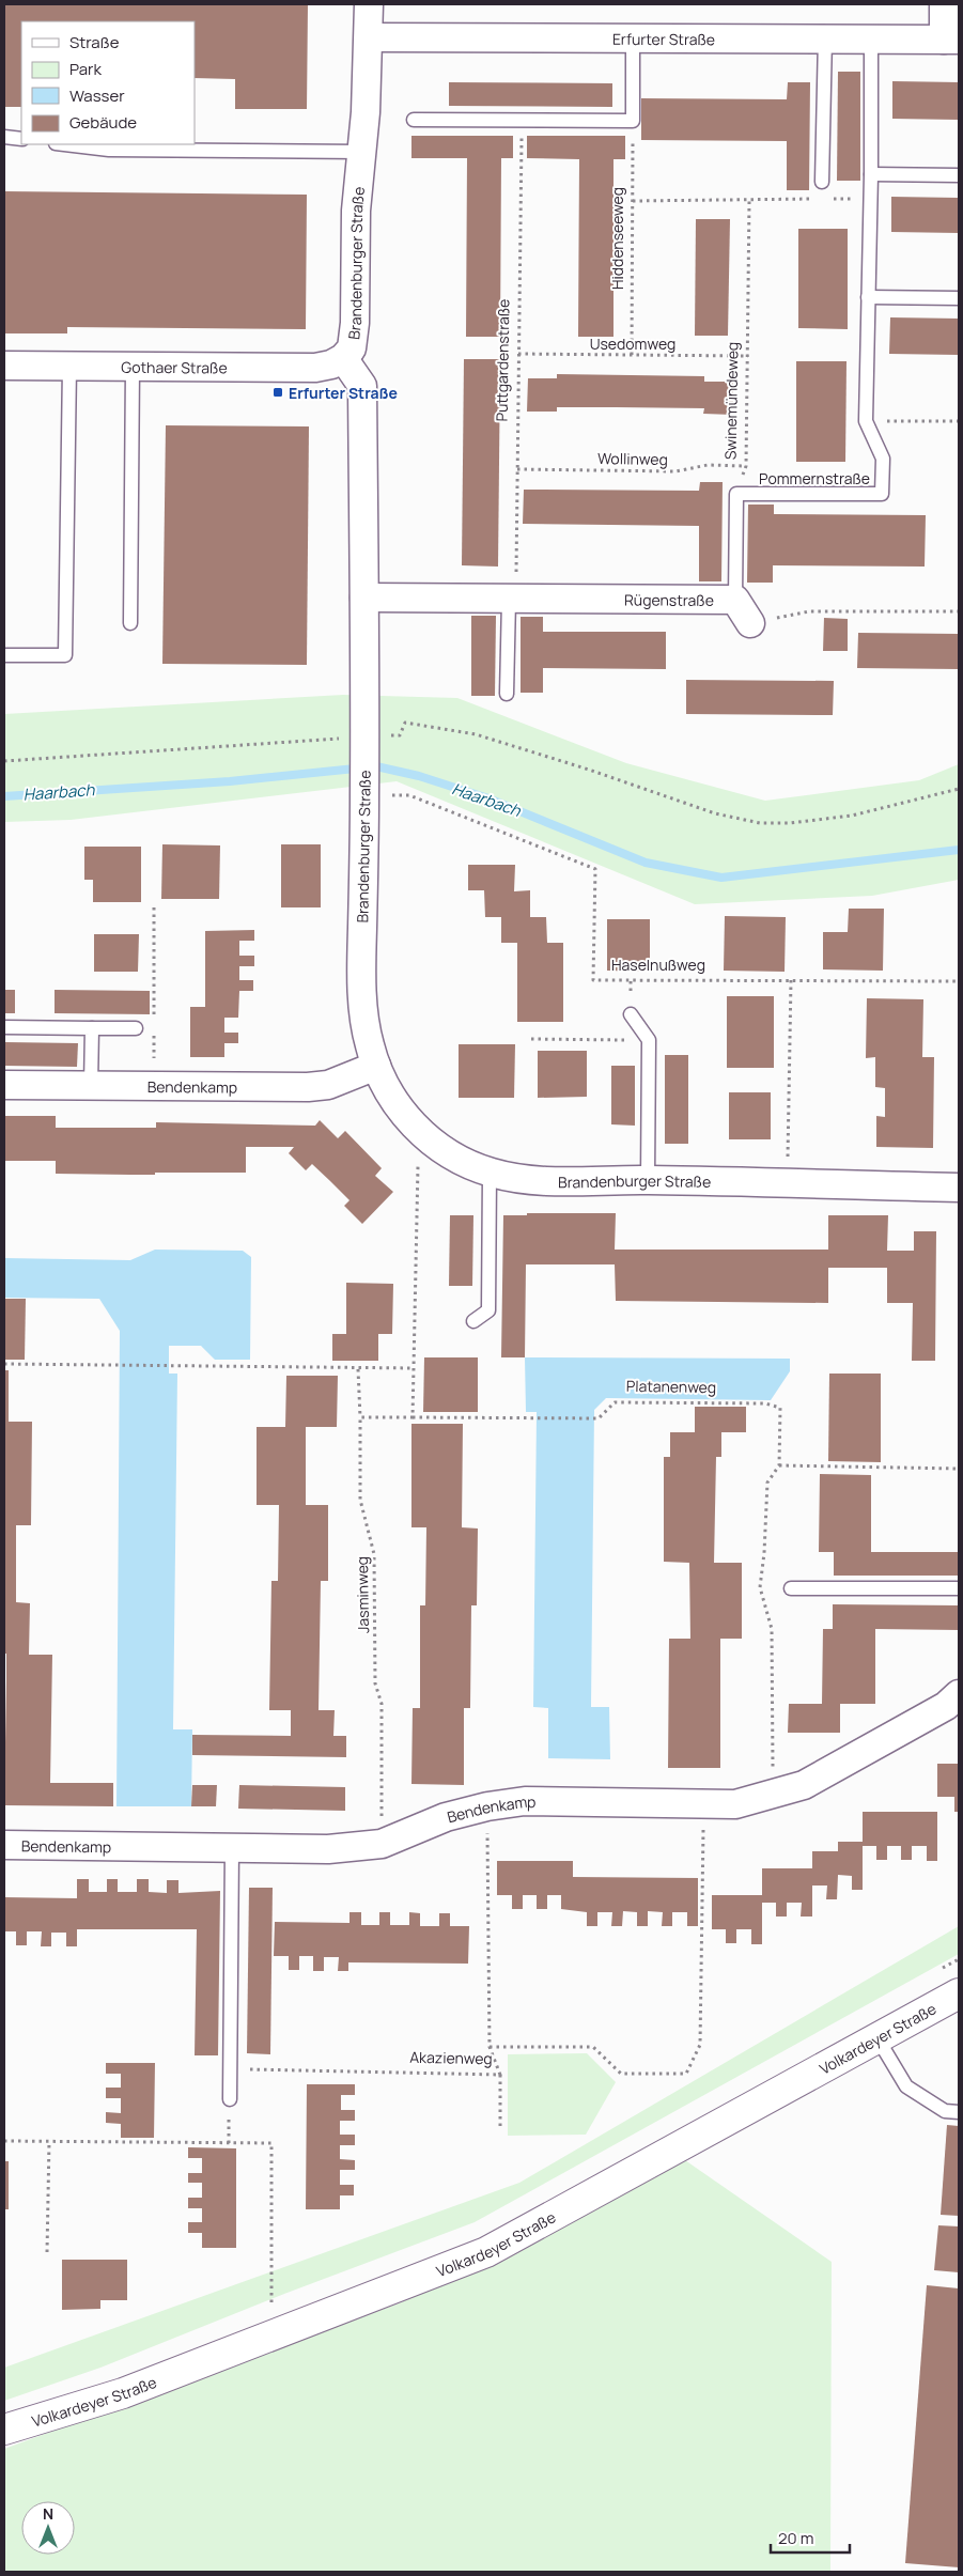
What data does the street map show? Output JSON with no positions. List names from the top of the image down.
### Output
{
  "streets": {
    "main road": ["Volkardeyer Straße"],
    "street": [
      "Erfurter Straße",
      "Brandenburger Straße",
      "Gothaer Straße",
      "Rügenstraße",
      "Bendenkamp"
    ],
    "lane": ["Pommernstraße"],
    "path": [
      "Hiddenseeweg",
      "Usedomweg",
      "Puttgardenstraße",
      "Swinemündeweg",
      "Wollinweg",
      "Haselnußweg",
      "Platanenweg",
      "Jasminweg",
      "Akazienweg"
    ]
  },
  "crossings": [
    ["Erfurter Straße", "Brandenburger Straße"],
    ["Erfurter Straße", "Pommernstraße"],
    ["Hiddenseeweg", "Usedomweg"],
    ["Hiddenseeweg", "Swinemündeweg"],
    ["Brandenburger Straße", "Gothaer Straße"],
    ["Brandenburger Straße", "Rügenstraße"],
    ["Brandenburger Straße", "Haselnußweg"],
    ["Brandenburger Straße", "Bendenkamp"],
    ["Usedomweg", "Puttgardenstraße"],
    ["Usedomweg", "Swinemündeweg"],
    ["Puttgardenstraße", "Wollinweg"],
    ["Puttgardenstraße", "Rügenstraße"],
    ["Swinemündeweg", "Wollinweg"],
    ["Swinemündeweg", "Pommernstraße"],
    ["Bendenkamp", "Platanenweg"],
    ["Bendenkamp", "Jasminweg"],
    ["Bendenkamp", "Akazienweg"]
  ],
  "water": ["Haarbach"],
  "places": {
    "transit": ["Erfurter Straße"]
  },
  "legend": [
    "Straße",
    "Park",
    "Wasser",
    "Gebäude"
  ],
  "scale_bar": "20 m",
  "north": "top"
}
